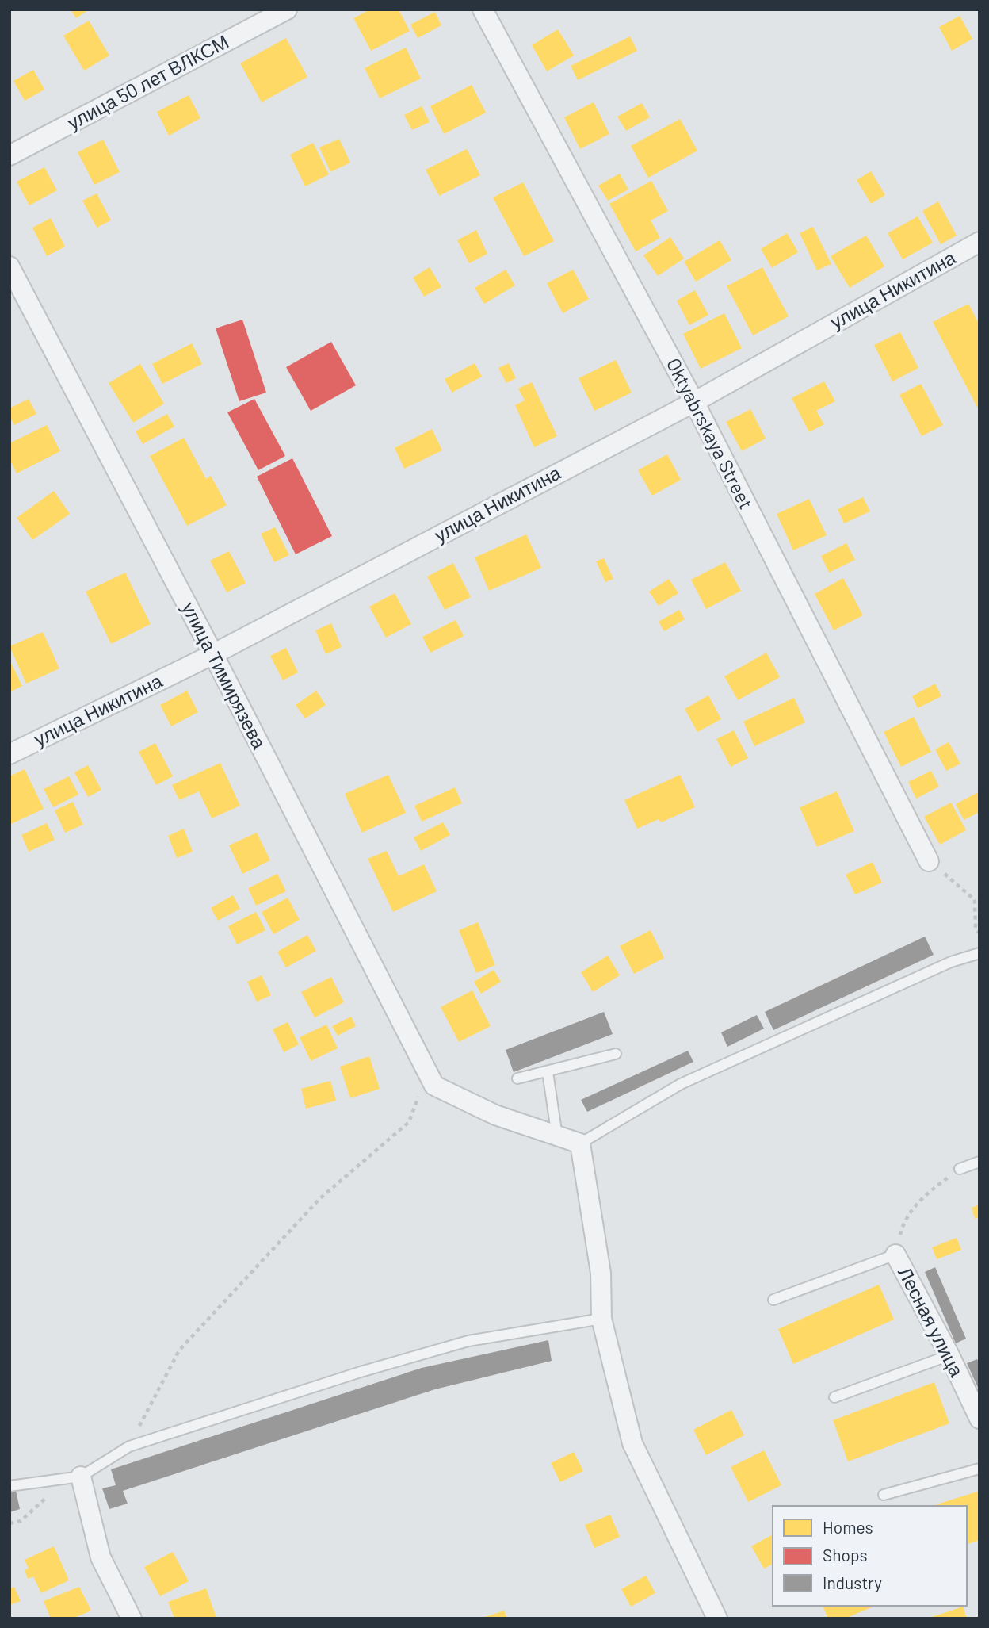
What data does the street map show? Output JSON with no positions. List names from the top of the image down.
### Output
{
  "streets": {
    "street": [
      "улица 50 лет ВЛКСМ",
      "улица Никитина",
      "Oktyabrskaya Street",
      "улица Тимирязева",
      "Лесная улица"
    ]
  },
  "crossings": [
    ["улица Никитина", "Oktyabrskaya Street"],
    ["улица Никитина", "улица Тимирязева"]
  ],
  "legend": ["Homes", "Shops", "Industry"]
}
